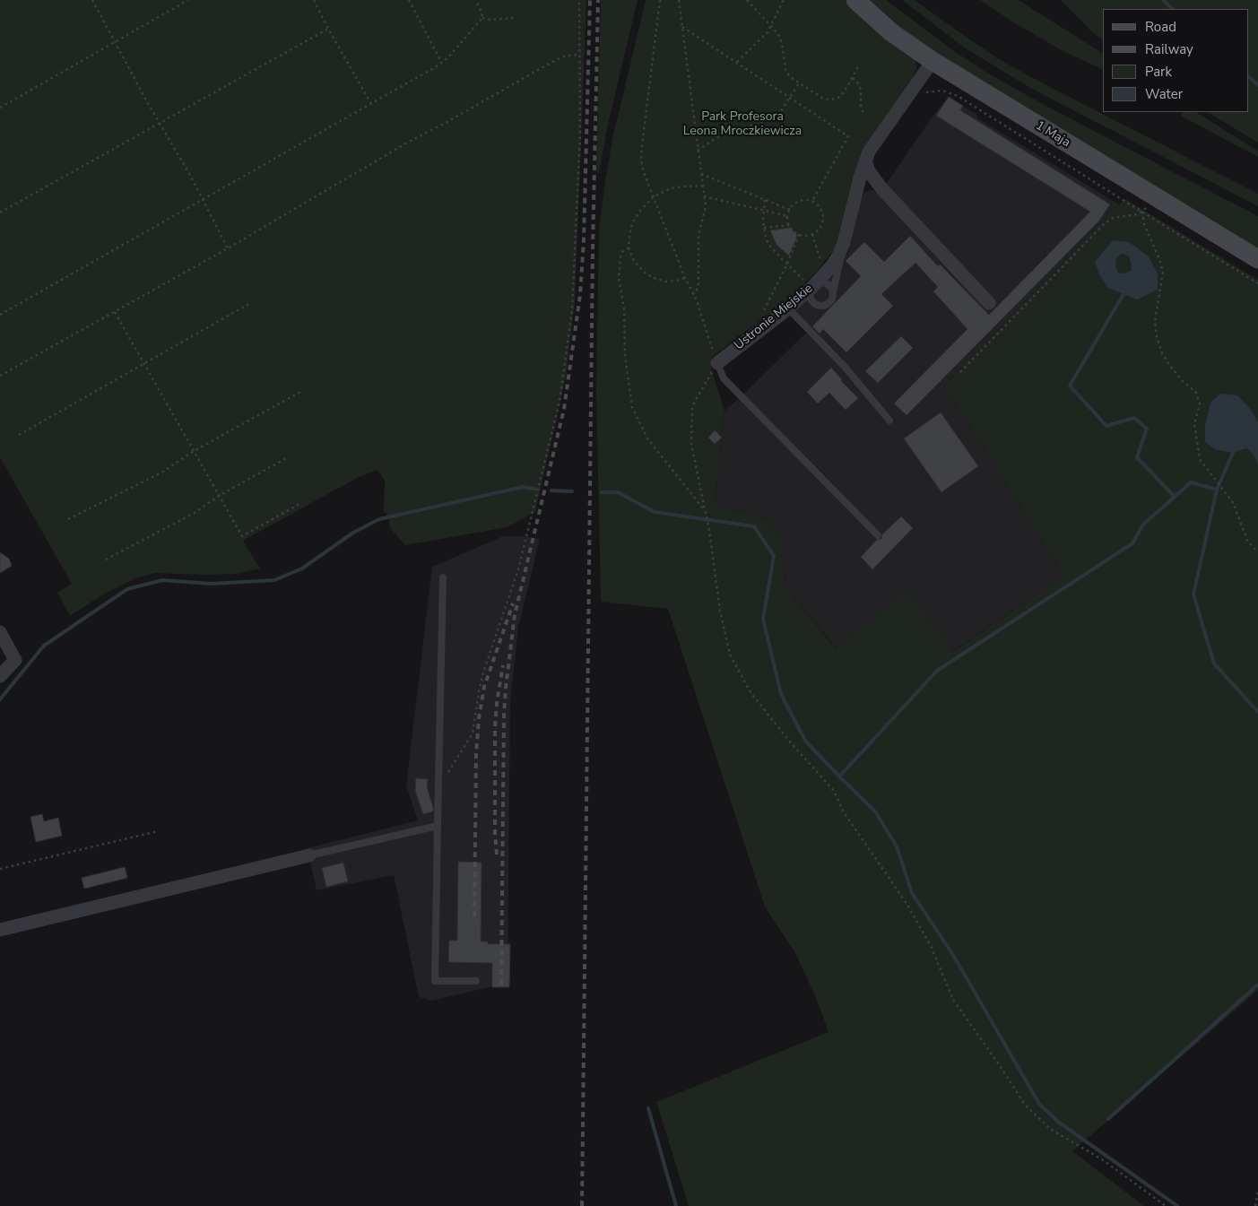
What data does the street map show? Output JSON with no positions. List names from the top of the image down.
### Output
{
  "streets": {
    "street": ["1 Maja", "Ustronie Miejskie"]
  },
  "crossings": [
    ["1 Maja", "Ustronie Miejskie"]
  ],
  "parks": ["Park Profesora Leona Mroczkiewicza"],
  "legend": [
    "Road",
    "Railway",
    "Park",
    "Water"
  ]
}
